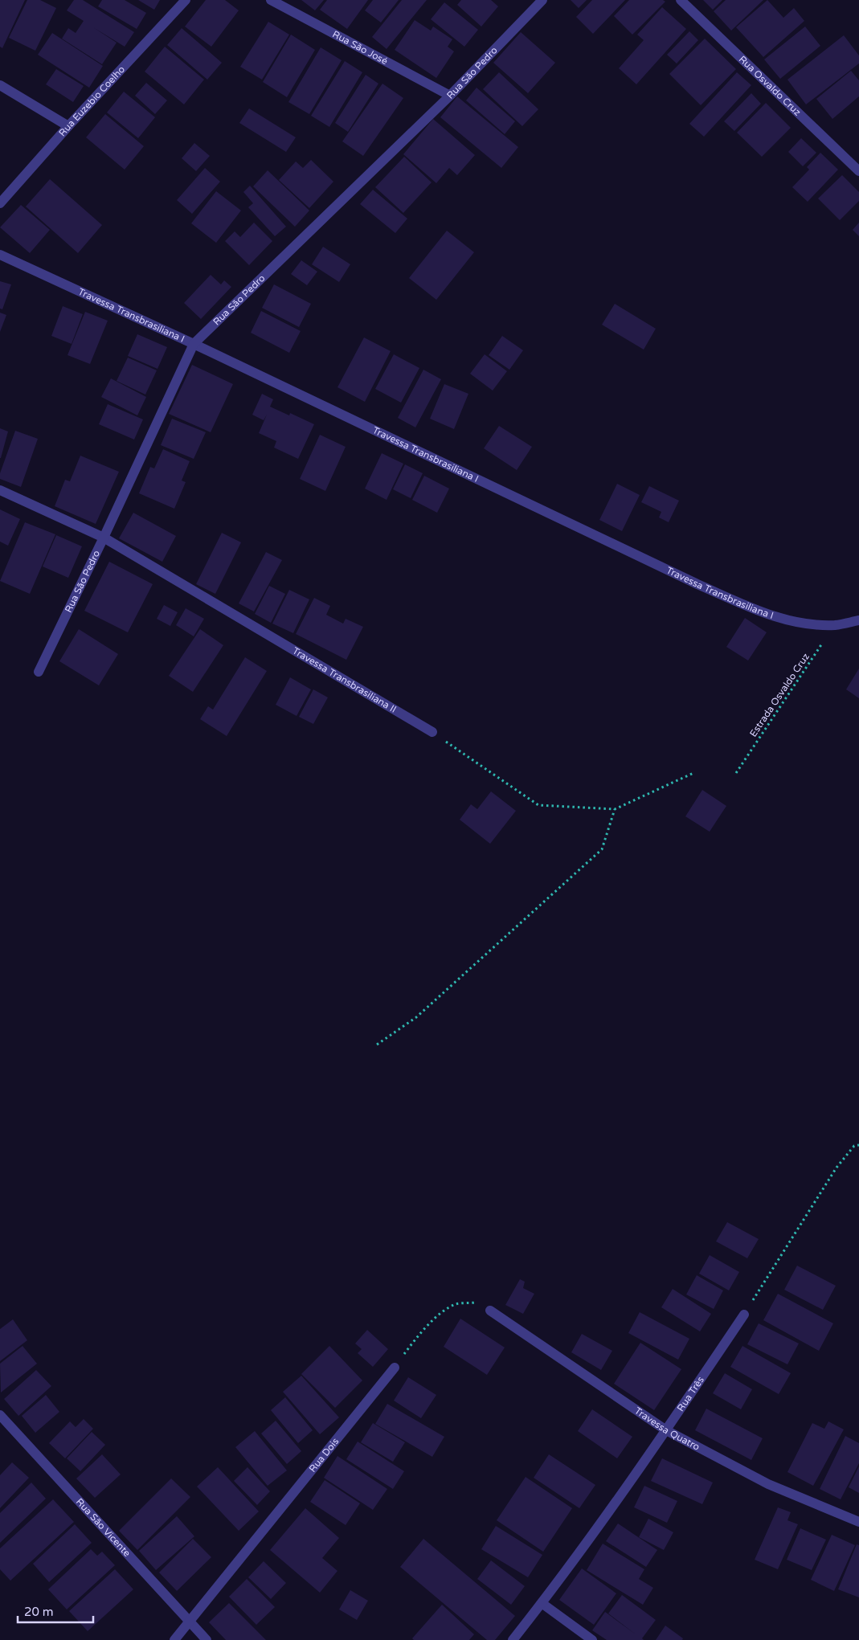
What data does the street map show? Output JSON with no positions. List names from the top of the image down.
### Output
{
  "streets": {
    "street": [
      "Rua São José",
      "Rua São Pedro",
      "Rua Osvaldo Cruz",
      "Rua Euzebio Coelho",
      "Travessa Transbrasiliana I",
      "Travessa Transbrasiliana II",
      "Rua Três",
      "Travessa Quatro",
      "Rua Dois",
      "Rua São Vicente"
    ],
    "path": ["Estrada Osvaldo Cruz"]
  },
  "crossings": [
    ["Rua São José", "Rua São Pedro"],
    ["Rua São Pedro", "Travessa Transbrasiliana I"],
    ["Rua São Pedro", "Travessa Transbrasiliana II"],
    ["Travessa Transbrasiliana I", "Estrada Osvaldo Cruz"],
    ["Rua Três", "Travessa Quatro"],
    ["Rua Dois", "Rua São Vicente"]
  ],
  "scale_bar": "20 m"
}
